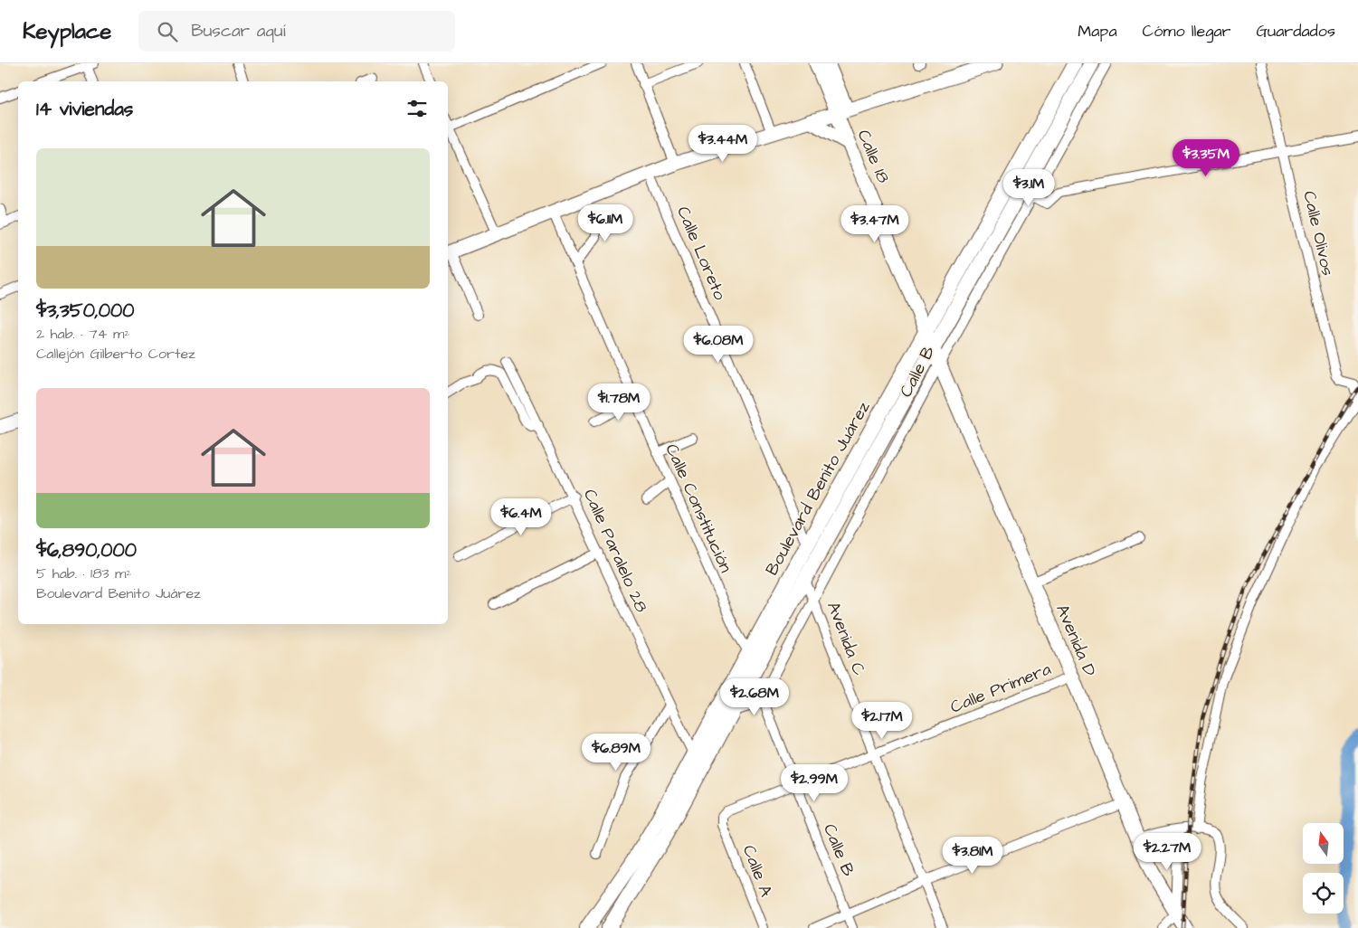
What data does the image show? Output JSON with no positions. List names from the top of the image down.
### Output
{
  "streets": {
    "main road": ["Boulevard Benito Juárez"],
    "street": [
      "Calle 18",
      "Calle Olivos",
      "Calle Loreto",
      "Calle B",
      "Calle Constitución",
      "Calle Paralelo 28",
      "Avenida C",
      "Avenida D",
      "Calle Primera",
      "Calle A"
    ]
  },
  "crossings": [
    ["Calle 18", "Calle B"],
    ["Calle 18", "Boulevard Benito Juárez"],
    ["Calle 18", "Avenida D"],
    ["Calle Loreto", "Boulevard Benito Juárez"],
    ["Calle B", "Boulevard Benito Juárez"],
    ["Calle B", "Avenida C"],
    ["Calle B", "Avenida D"],
    ["Calle B", "Calle Primera"],
    ["Boulevard Benito Juárez", "Calle Constitución"],
    ["Boulevard Benito Juárez", "Calle Paralelo 28"],
    ["Boulevard Benito Juárez", "Avenida C"],
    ["Boulevard Benito Juárez", "Avenida D"],
    ["Avenida C", "Calle Primera"],
    ["Avenida D", "Calle Primera"],
    ["Calle Primera", "Calle A"]
  ],
  "north": "top",
  "page": {
    "header": "Keyplace",
    "search": "Buscar aquí",
    "nav": ["Mapa", "Cómo llegar", "Guardados"],
    "heading": "14 viviendas",
    "price": [
      "$3.44M",
      "$3.35M",
      "$3.1M",
      "$6.11M",
      "$3.47M",
      "$6.08M",
      "$1.78M",
      "$6.4M",
      "$2.68M",
      "$2.17M",
      "$6.89M",
      "$2.99M",
      "$2.27M",
      "$3.81M"
    ],
    "list": [
      {
        "name": "$3,350,000",
        "note": "2 hab. · 74 m² · Callejón Gilberto Cortez"
      },
      {
        "name": "$6,890,000",
        "note": "5 hab. · 183 m² · Boulevard Benito Juárez"
      }
    ]
  }
}
